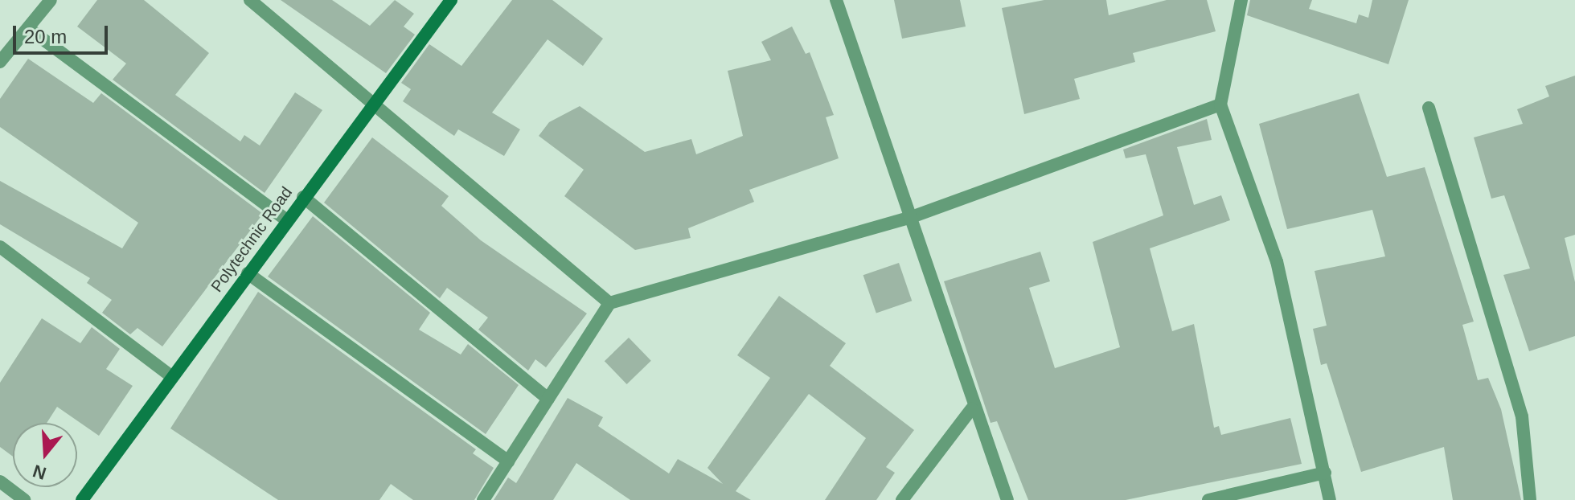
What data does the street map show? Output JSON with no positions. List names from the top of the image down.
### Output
{
  "streets": {
    "street": ["Polytechnic Road"]
  },
  "scale_bar": "20 m",
  "north": "bottom"
}
